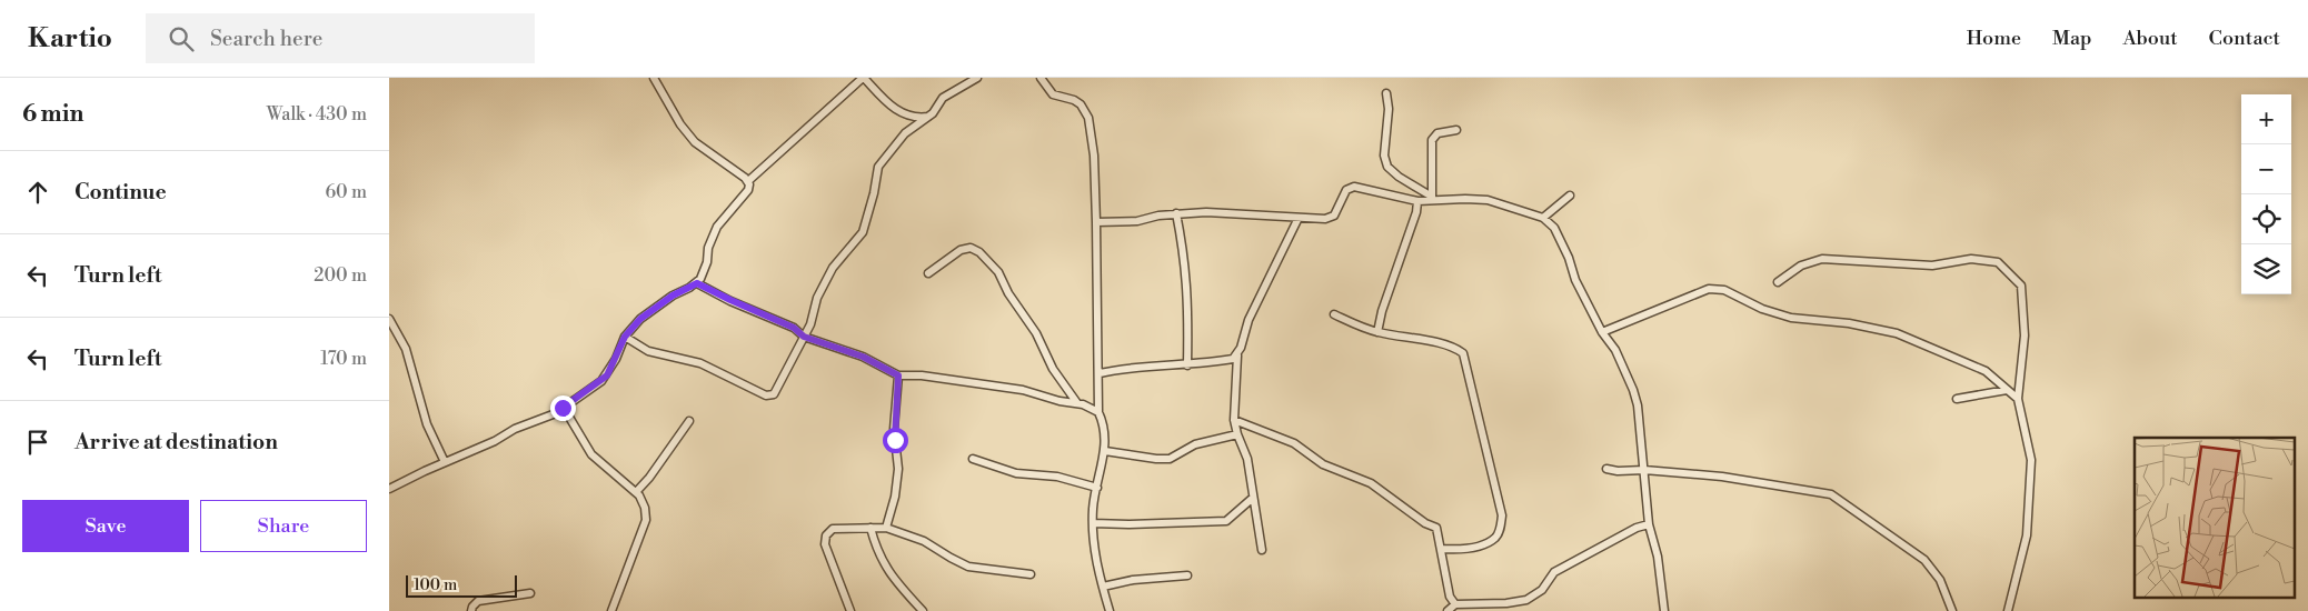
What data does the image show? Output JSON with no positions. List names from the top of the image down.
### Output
{
  "scale_bar": "100 m",
  "page": {
    "header": "Kartio",
    "search": "Search here",
    "nav": [
      "Home",
      "Map",
      "About",
      "Contact"
    ],
    "heading": ["6 min", "Walk · 430 m"],
    "map_buttons": ["+", "−"],
    "list": [
      ["Continue", "60 m"],
      ["Turn left", "200 m"],
      ["Turn left", "170 m"],
      "Arrive at destination"
    ],
    "buttons": ["Save", "Share"],
    "scale": "100 m"
  }
}
